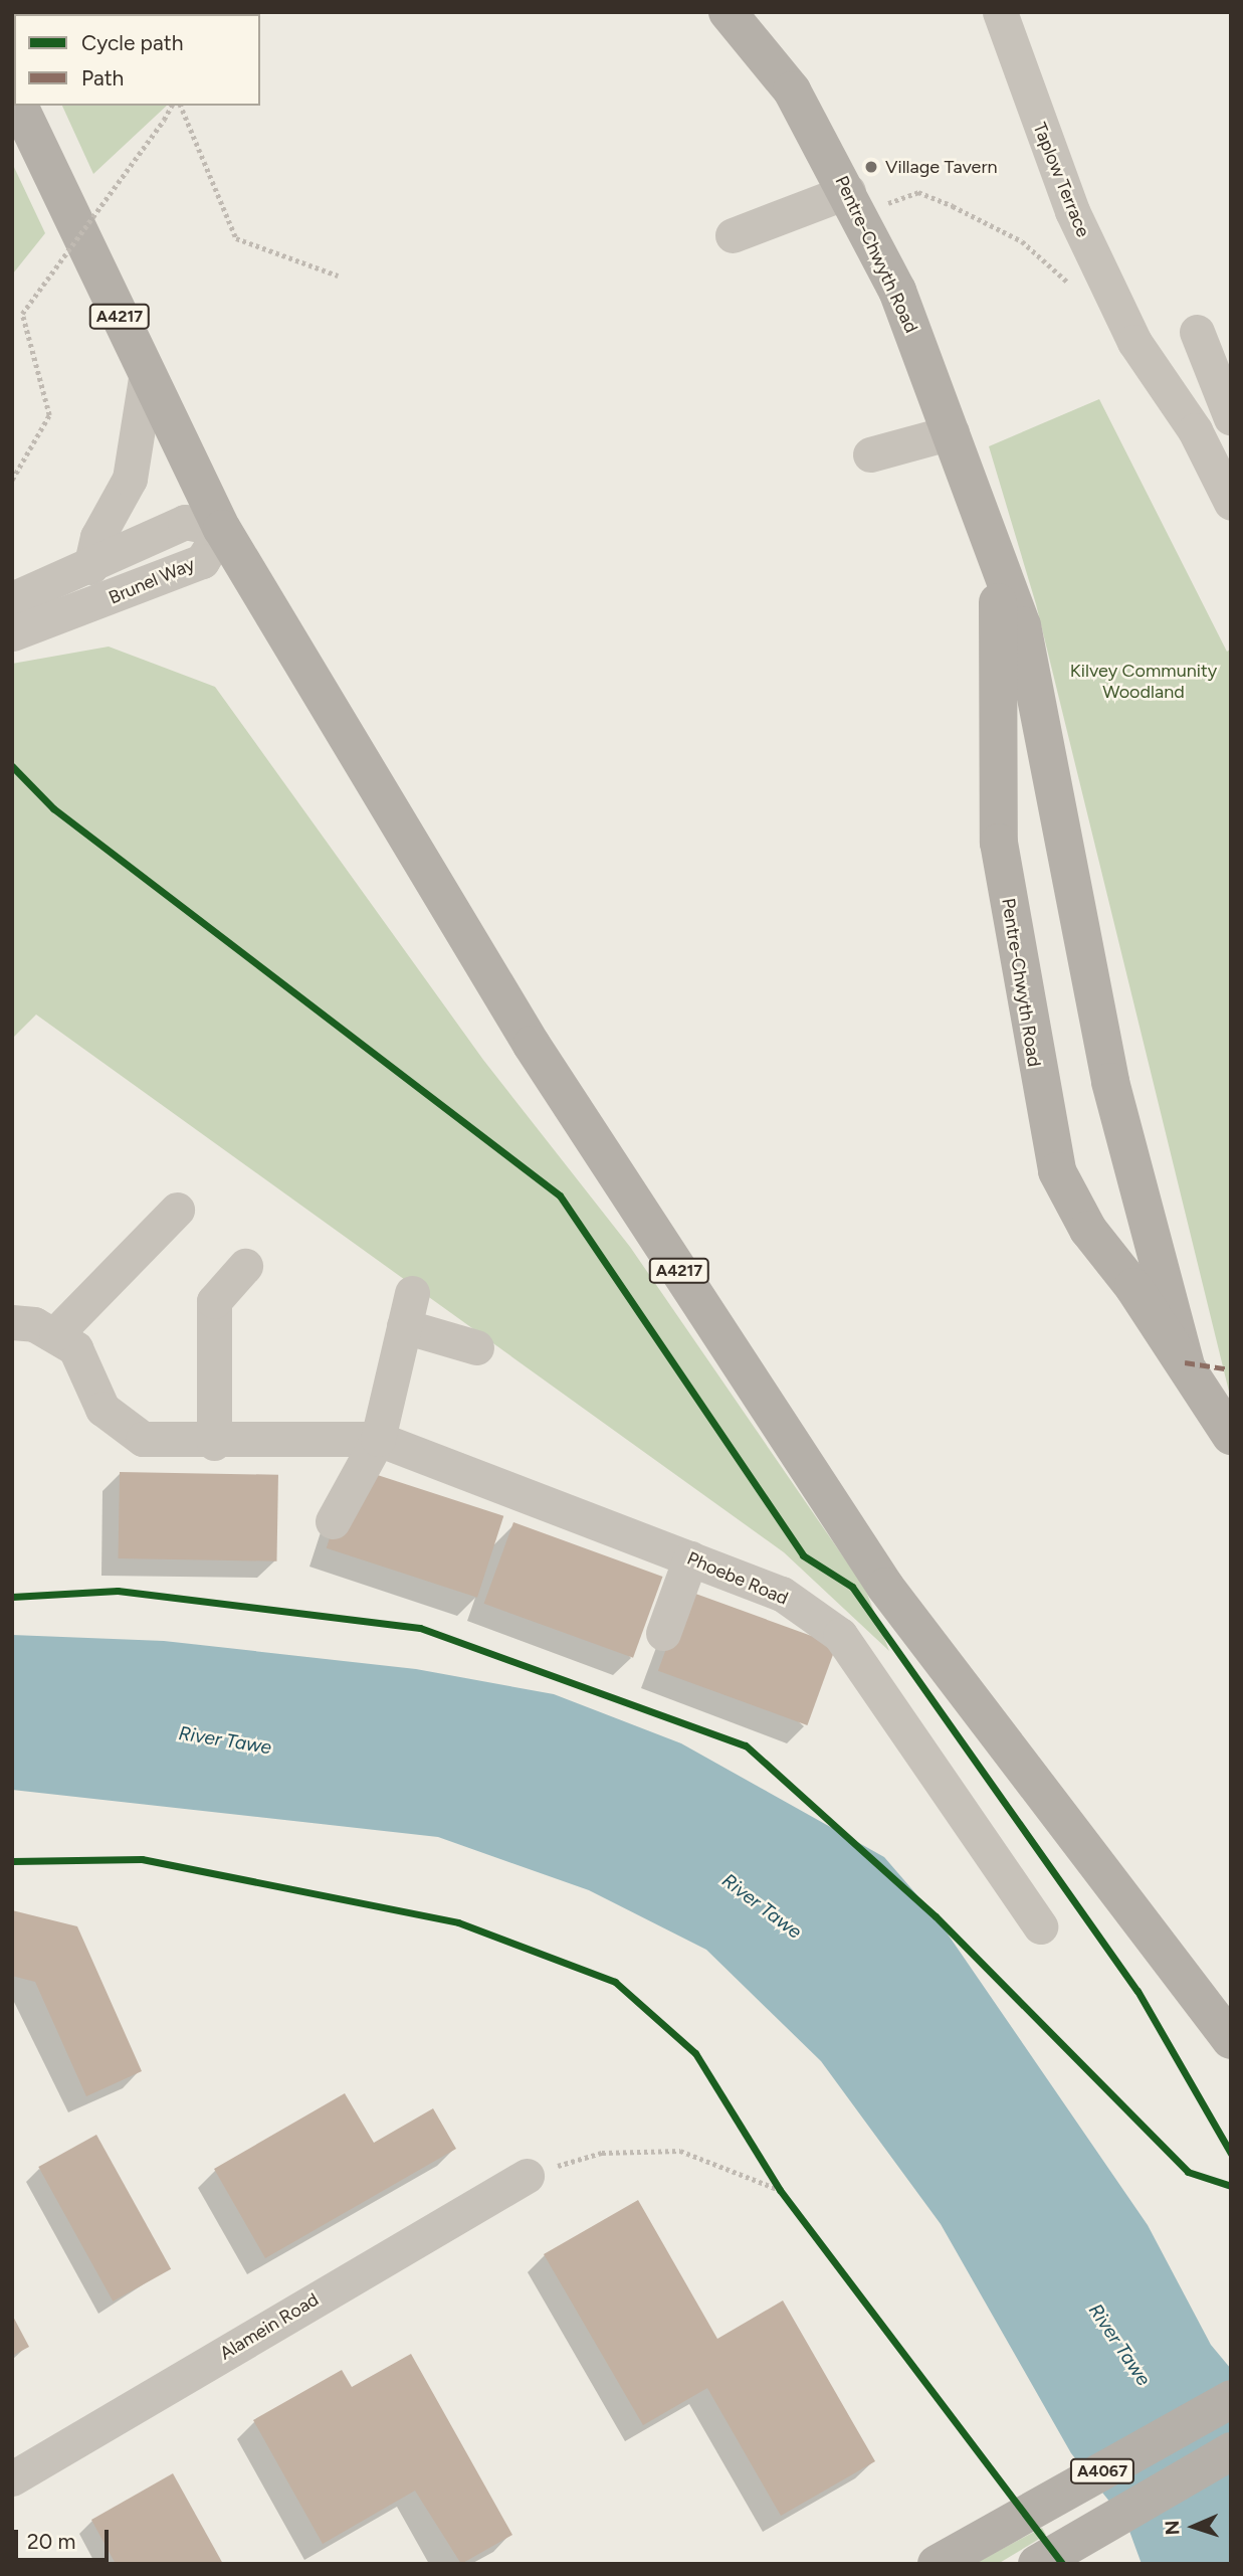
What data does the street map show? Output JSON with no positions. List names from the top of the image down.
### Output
{
  "streets": {
    "main road": ["Pentre-Chwyth Road", "A4217", "A4067"],
    "street": [
      "Taplow Terrace",
      "Brunel Way",
      "Phoebe Road",
      "Alamein Road"
    ]
  },
  "crossings": [
    ["A4217", "Brunel Way"]
  ],
  "water": ["River Tawe"],
  "parks": ["Kilvey Community Woodland"],
  "places": ["Village Tavern"],
  "legend": ["Cycle path", "Path"],
  "scale_bar": "20 m",
  "north": "left"
}
